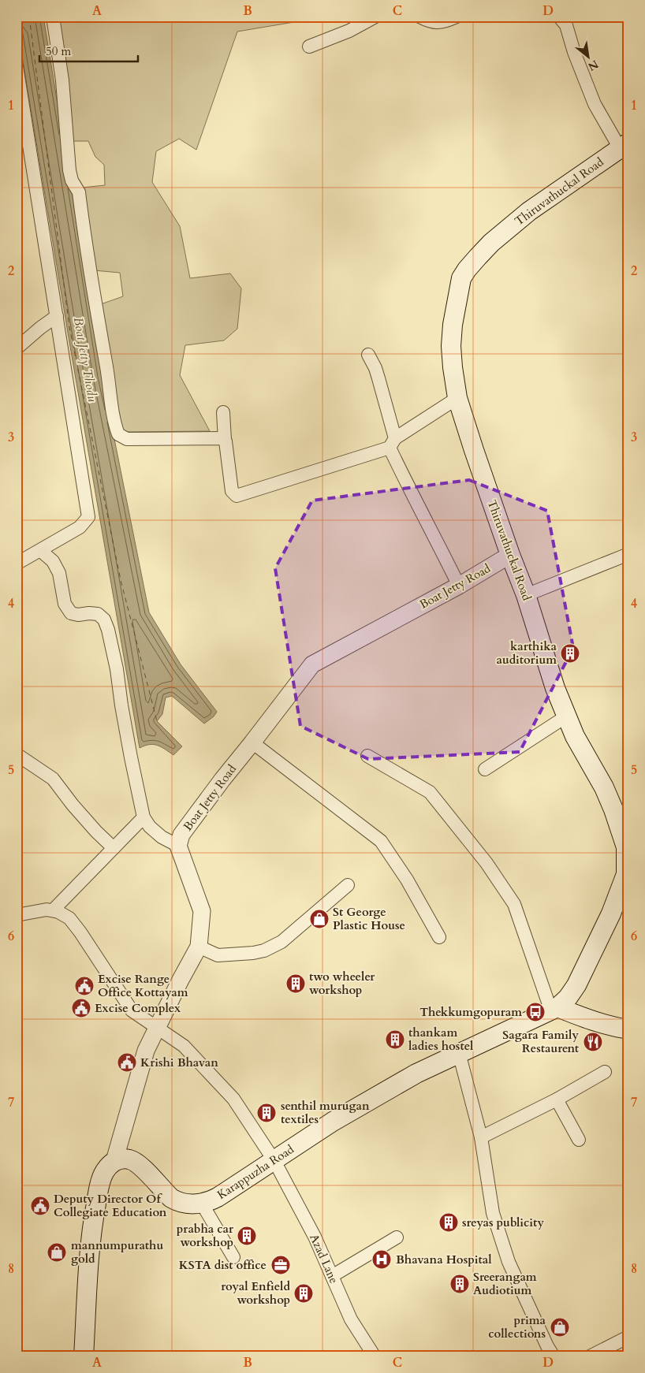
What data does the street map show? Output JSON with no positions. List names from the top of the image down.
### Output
{
  "streets": {
    "main road": ["Thiruvathuckal Road", "Karappuzha Road"],
    "street": ["Boat Jetty Road", "Azad Lane"]
  },
  "crossings": [
    ["Thiruvathuckal Road", "Boat Jetty Road"],
    ["Thiruvathuckal Road", "Karappuzha Road"],
    ["Karappuzha Road", "Azad Lane"]
  ],
  "water": ["Boat Jetty Thodu"],
  "places": {
    "building": [
      "karthika auditorium",
      "two wheeler workshop",
      "thankam ladies hostel",
      "senthil murugan textiles",
      "sreyas publicity",
      "prabha car workshop",
      "Sreerangam Audiotium",
      "royal Enfield workshop"
    ],
    "shop": ["St George Plastic House", "mannumpurathu gold", "prima collections"],
    "public building": [
      "Excise Range Office Kottayam",
      "Excise Complex",
      "Krishi Bhavan",
      "Deputy Director Of Collegiate Education"
    ],
    "bus stop": ["Thekkumgopuram"],
    "restaurant": ["Sagara Family Restaurent"],
    "hospital": ["Bhavana Hospital"],
    "office": ["KSTA dist office"]
  },
  "scale_bar": "50 m",
  "north": "bottom right",
  "grid": {
    "columns": [
      "A",
      "B",
      "C",
      "D"
    ],
    "rows": [
      "1",
      "2",
      "3",
      "4",
      "5",
      "6",
      "7",
      "8"
    ]
  }
}
